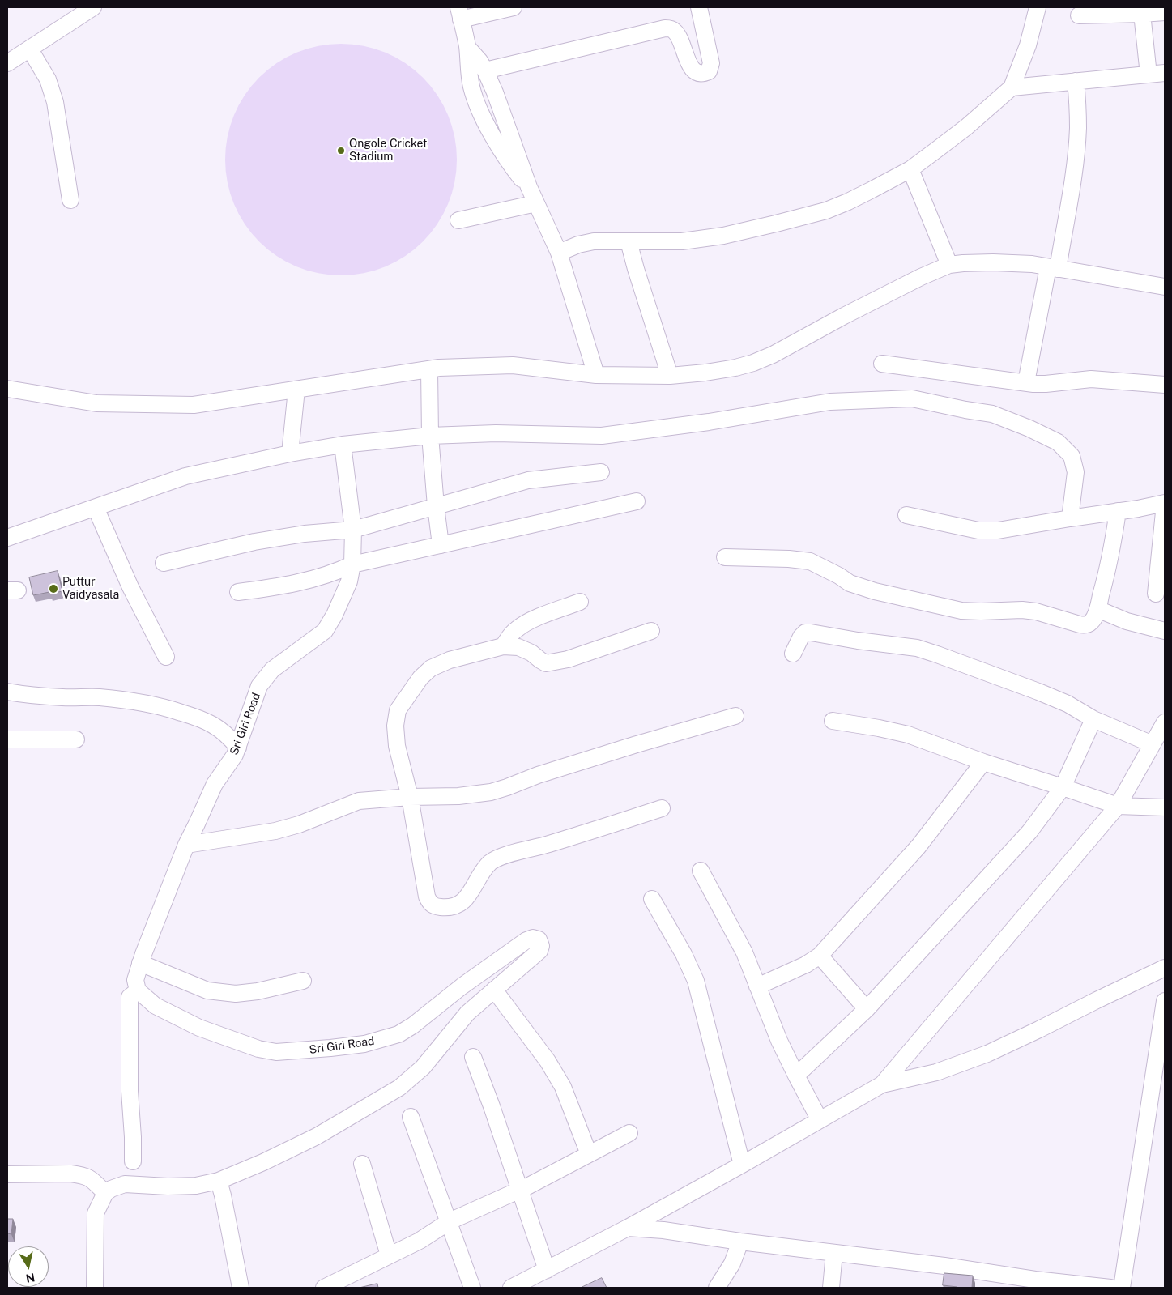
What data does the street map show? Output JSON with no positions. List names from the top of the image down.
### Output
{
  "streets": {
    "street": ["Sri Giri Road"]
  },
  "places": ["Ongole Cricket Stadium", "Puttur Vaidyasala"],
  "north": "bottom"
}
